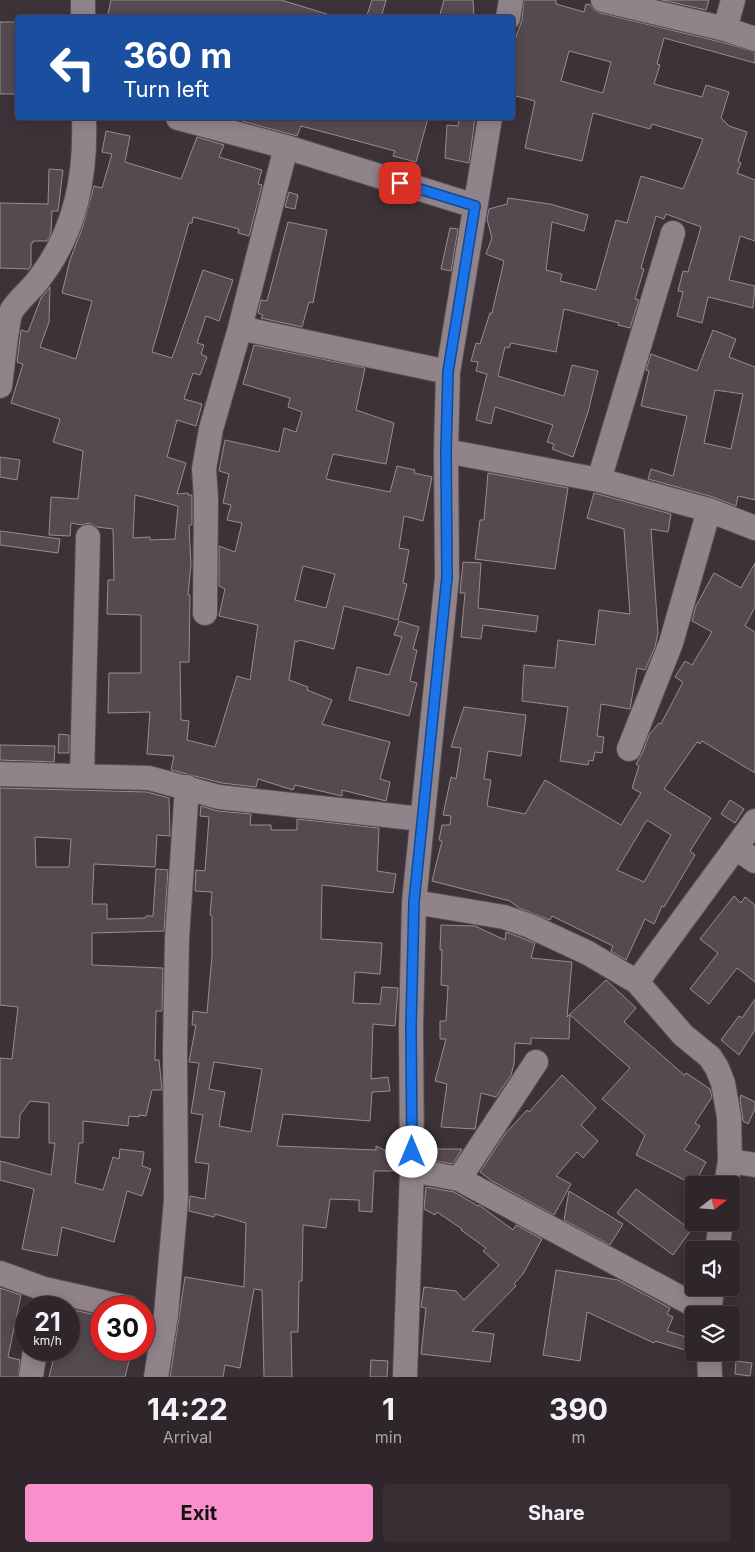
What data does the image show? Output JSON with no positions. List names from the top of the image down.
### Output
{
  "north": "right",
  "page": {
    "turn": ["360 m", "Turn left"],
    "speed": "21 km/h",
    "limit": "30",
    "eta": [
      "14:22",
      "Arrival",
      "1",
      "min",
      "390",
      "m"
    ],
    "buttons": ["Exit", "Share"]
  }
}
